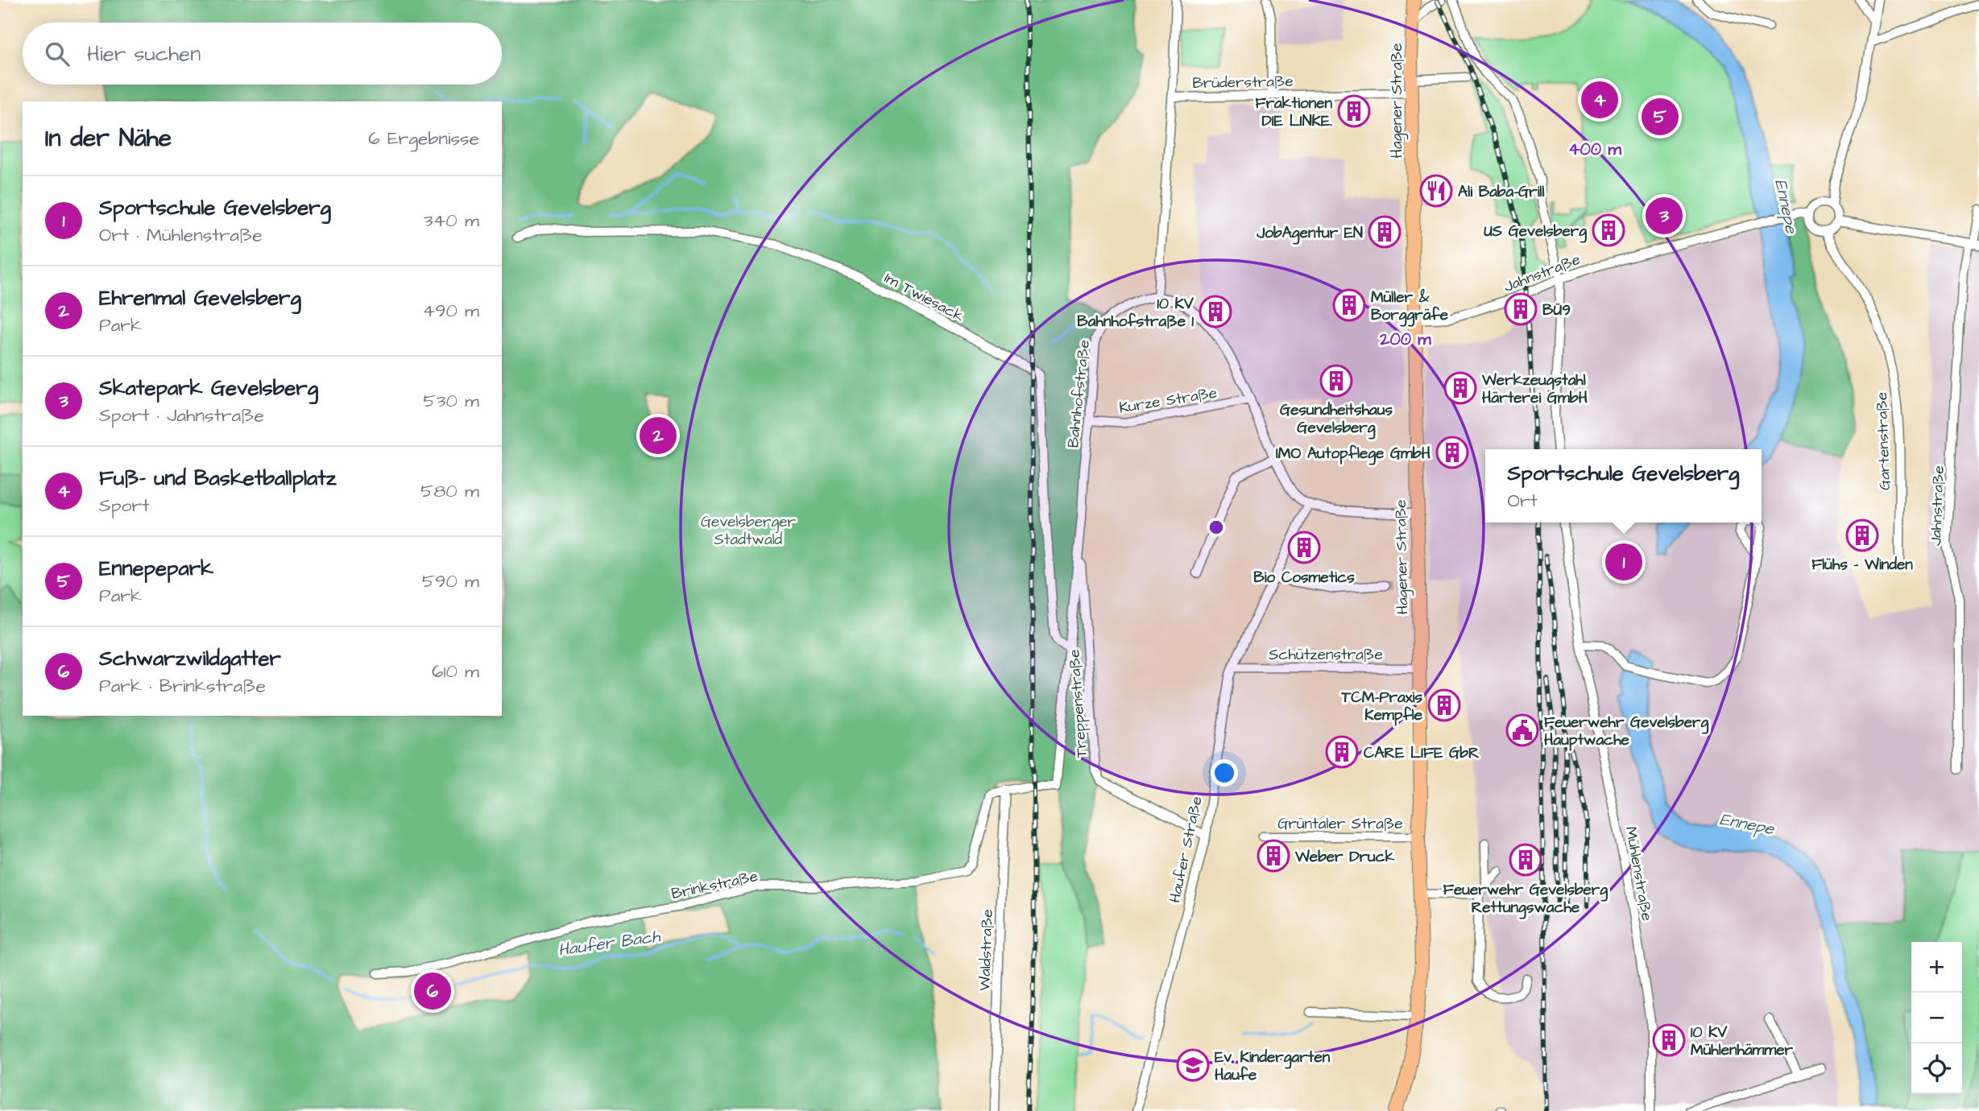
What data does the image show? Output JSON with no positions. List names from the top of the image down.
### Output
{
  "streets": {
    "main road": ["Hagener Straße"],
    "street": [
      "Brüderstraße",
      "Jahnstraße",
      "Im Twiesack",
      "Bahnhofstraße",
      "Kurze Straße",
      "Gartenstraße",
      "Schützenstraße",
      "Treppenstraße",
      "Grüntaler Straße",
      "Haufer Straße",
      "Mühlenstraße",
      "Brinkstraße",
      "Waldstraße"
    ]
  },
  "crossings": [
    ["Brüderstraße", "Hagener Straße"],
    ["Brüderstraße", "Bahnhofstraße"],
    ["Hagener Straße", "Jahnstraße"],
    ["Hagener Straße", "Schützenstraße"],
    ["Hagener Straße", "Grüntaler Straße"],
    ["Jahnstraße", "Gartenstraße"],
    ["Im Twiesack", "Bahnhofstraße"],
    ["Bahnhofstraße", "Kurze Straße"],
    ["Bahnhofstraße", "Treppenstraße"],
    ["Bahnhofstraße", "Brinkstraße"],
    ["Bahnhofstraße", "Waldstraße"],
    ["Schützenstraße", "Haufer Straße"],
    ["Treppenstraße", "Haufer Straße"],
    ["Brinkstraße", "Waldstraße"]
  ],
  "water": ["Ennepe", "Haufer Bach"],
  "parks": ["Gevelsberger Stadtwald"],
  "places": {
    "building": [
      "Fraktionen DIE LINKE.",
      "US Gevelsberg",
      "JobAgentur EN",
      "Müller & Borggräfe",
      "BÜ9",
      "10 KV Bahnhofstraße 1",
      "Gesundheitshaus Gevelsberg",
      "Werkzeugstahl Härterei GmbH",
      "IMO Autopflege GmbH",
      "Flühs – Winden",
      "Bio Cosmetics",
      "TCM-Praxis Kempfle",
      "CARE LIFE GbR",
      "Weber Druck",
      "Feuerwehr Gevelsberg Rettungswache",
      "10 KV Mühlenhämmer"
    ],
    "restaurant": ["Ali Baba-Grill"],
    "public building": ["Feuerwehr Gevelsberg Hauptwache"],
    "school or university": ["Ev. Kindergarten Haufe"]
  },
  "page": {
    "search": "Hier suchen",
    "pins": [
      "4",
      "5",
      "3",
      "2",
      "1",
      "6"
    ],
    "heading": ["In der Nähe", "6 Ergebnisse"],
    "list": [
      {
        "mark": "1",
        "name": "Sportschule Gevelsberg",
        "note": "Ort · Mühlenstraße",
        "value": "340 m"
      },
      {
        "mark": "2",
        "name": "Ehrenmal Gevelsberg",
        "note": "Park",
        "value": "490 m"
      },
      {
        "mark": "3",
        "name": "Skatepark Gevelsberg",
        "note": "Sport · Jahnstraße",
        "value": "530 m"
      },
      {
        "mark": "4",
        "name": "Fuß- und Basketballplatz",
        "note": "Sport",
        "value": "580 m"
      },
      {
        "mark": "5",
        "name": "Ennepepark",
        "note": "Park",
        "value": "590 m"
      },
      {
        "mark": "6",
        "name": "Schwarzwildgatter",
        "note": "Park · Brinkstraße",
        "value": "610 m"
      }
    ],
    "popup": ["Sportschule Gevelsberg", "Ort"],
    "map_buttons": ["+", "−"]
  },
  "rings": ["400 m", "200 m"]
}
